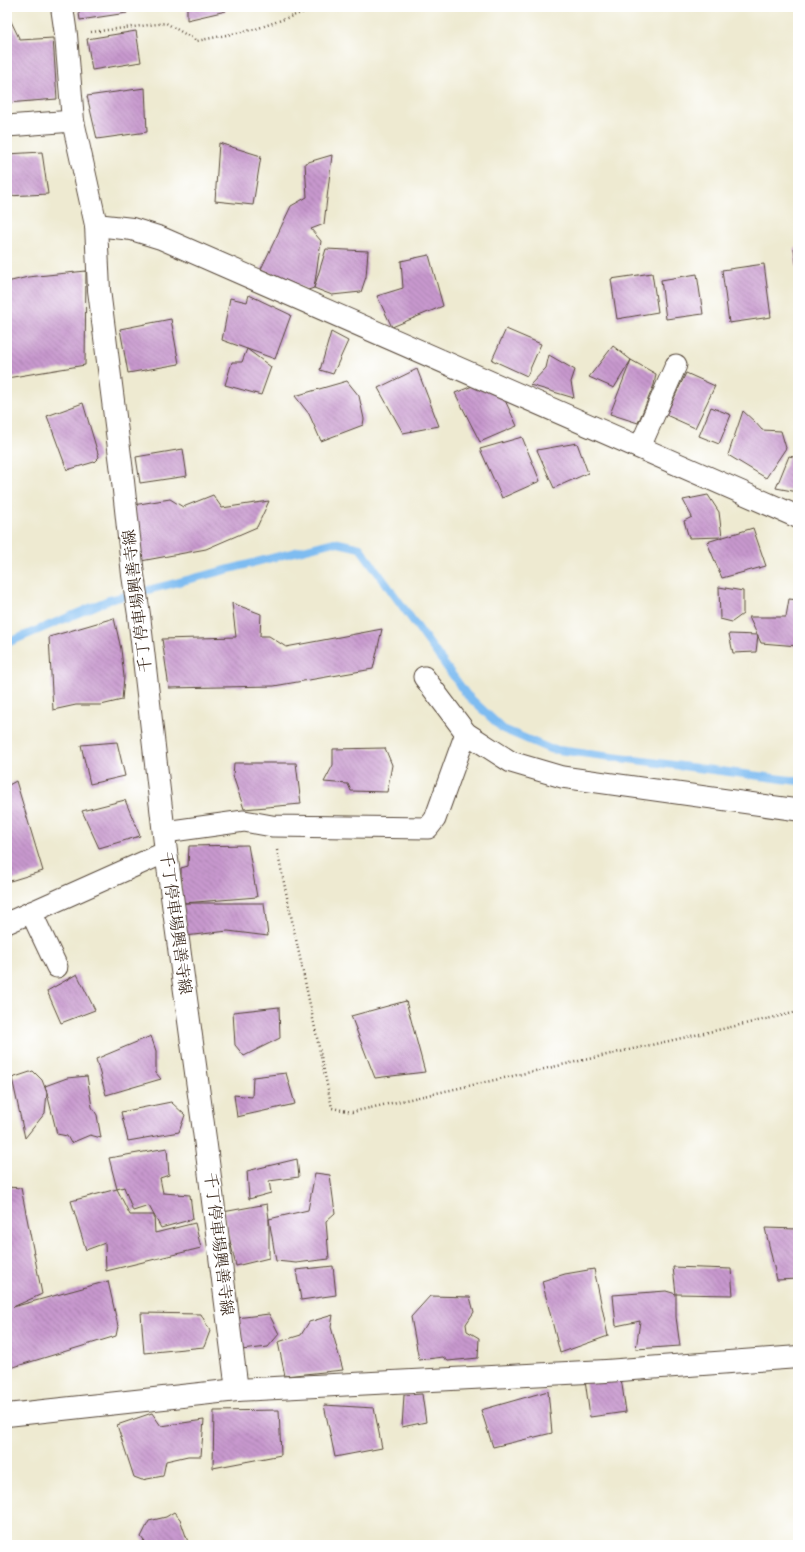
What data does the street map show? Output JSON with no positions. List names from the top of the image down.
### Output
{
  "streets": {
    "main road": ["千丁停車場興善寺線"]
  }
}
